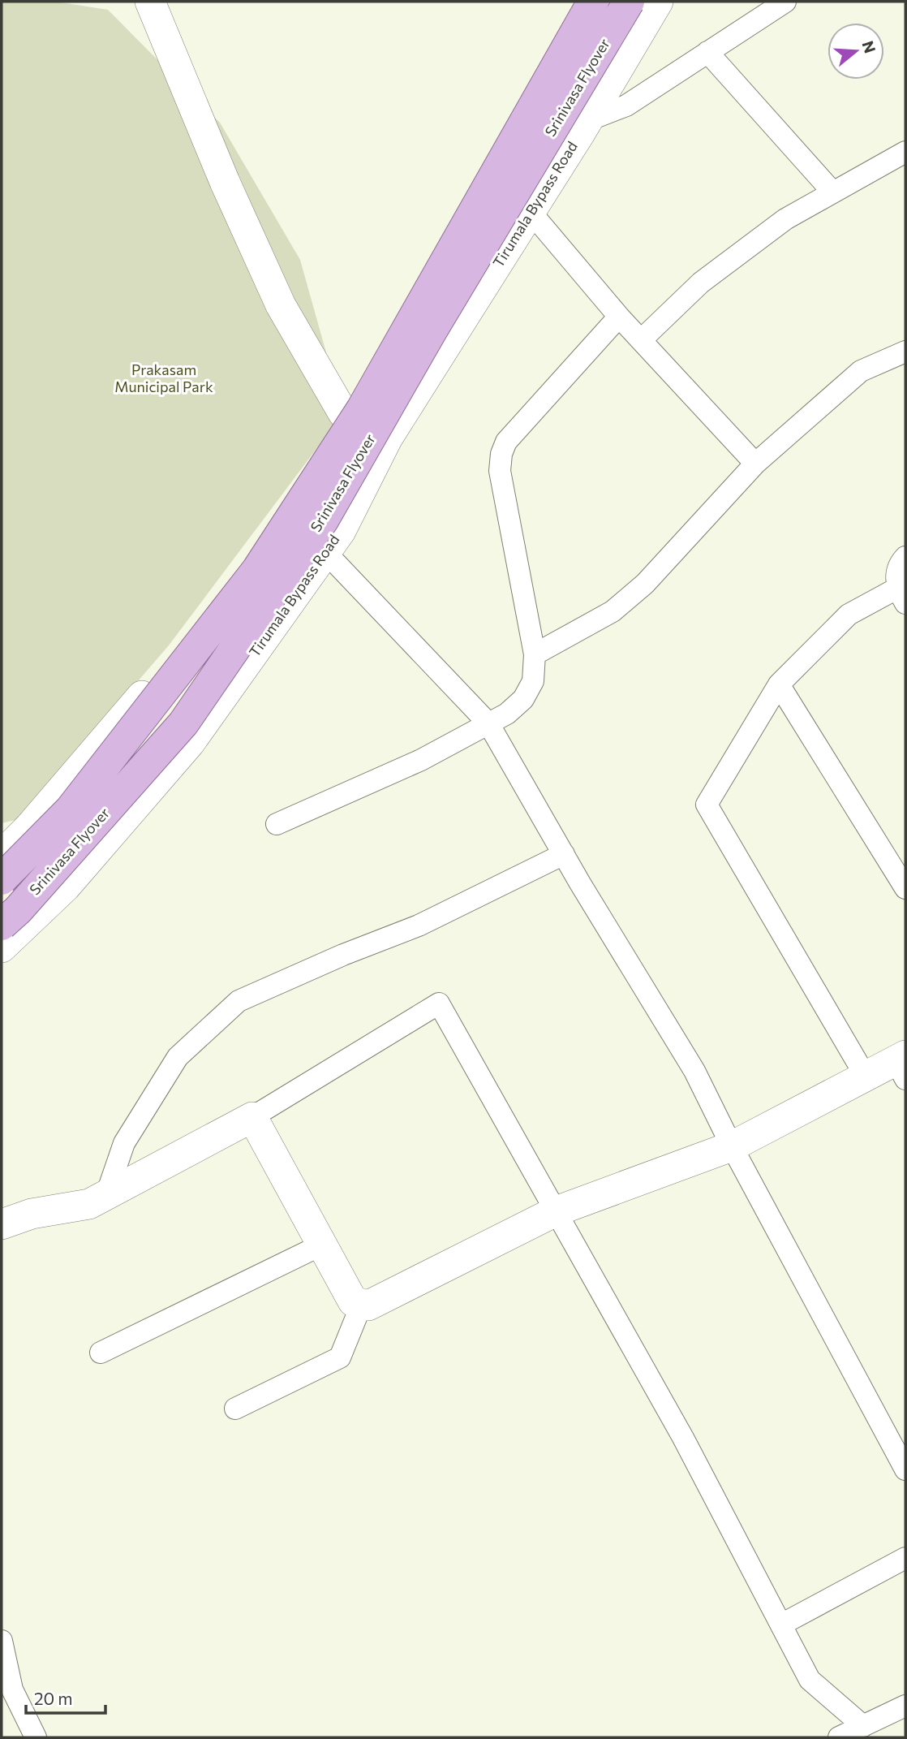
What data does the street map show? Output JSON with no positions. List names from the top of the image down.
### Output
{
  "streets": {
    "main road": ["Srinivasa Flyover"],
    "street": ["Tirumala Bypass Road"]
  },
  "parks": ["Prakasam Municipal Park"],
  "scale_bar": "20 m",
  "north": "right"
}
